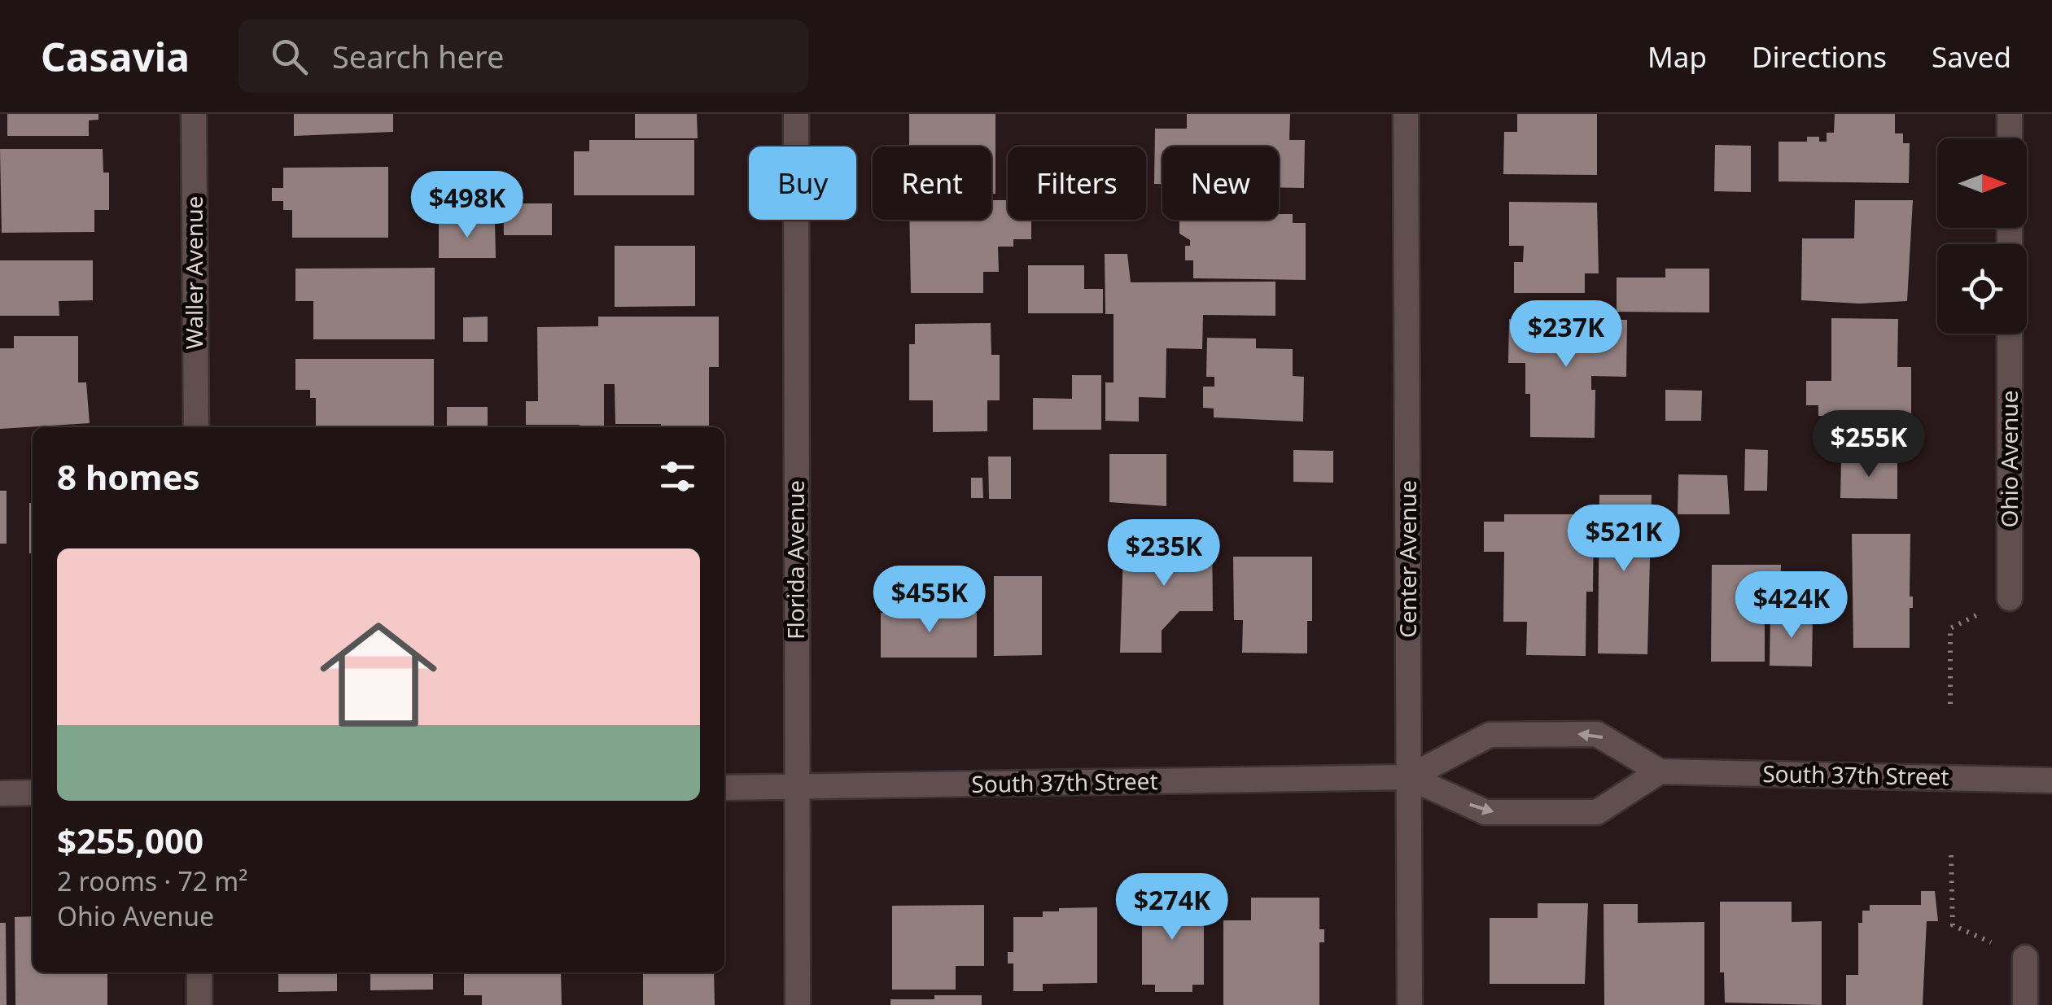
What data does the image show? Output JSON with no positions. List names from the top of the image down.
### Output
{
  "streets": {
    "street": [
      "Waller Avenue",
      "Ohio Avenue",
      "Center Avenue",
      "Florida Avenue",
      "South 37th Street"
    ]
  },
  "crossings": [
    ["Center Avenue", "South 37th Street"],
    ["Florida Avenue", "South 37th Street"]
  ],
  "north": "right",
  "page": {
    "header": "Casavia",
    "search": "Search here",
    "nav": ["Map", "Directions", "Saved"],
    "chip": [
      "Buy",
      "Rent",
      "Filters",
      "New"
    ],
    "price": [
      "$498K",
      "$237K",
      "$255K",
      "$521K",
      "$235K",
      "$455K",
      "$424K",
      "$274K"
    ],
    "heading": "8 homes",
    "list": [
      {
        "name": "$255,000",
        "note": "2 rooms · 72 m² · Ohio Avenue"
      }
    ]
  }
}
